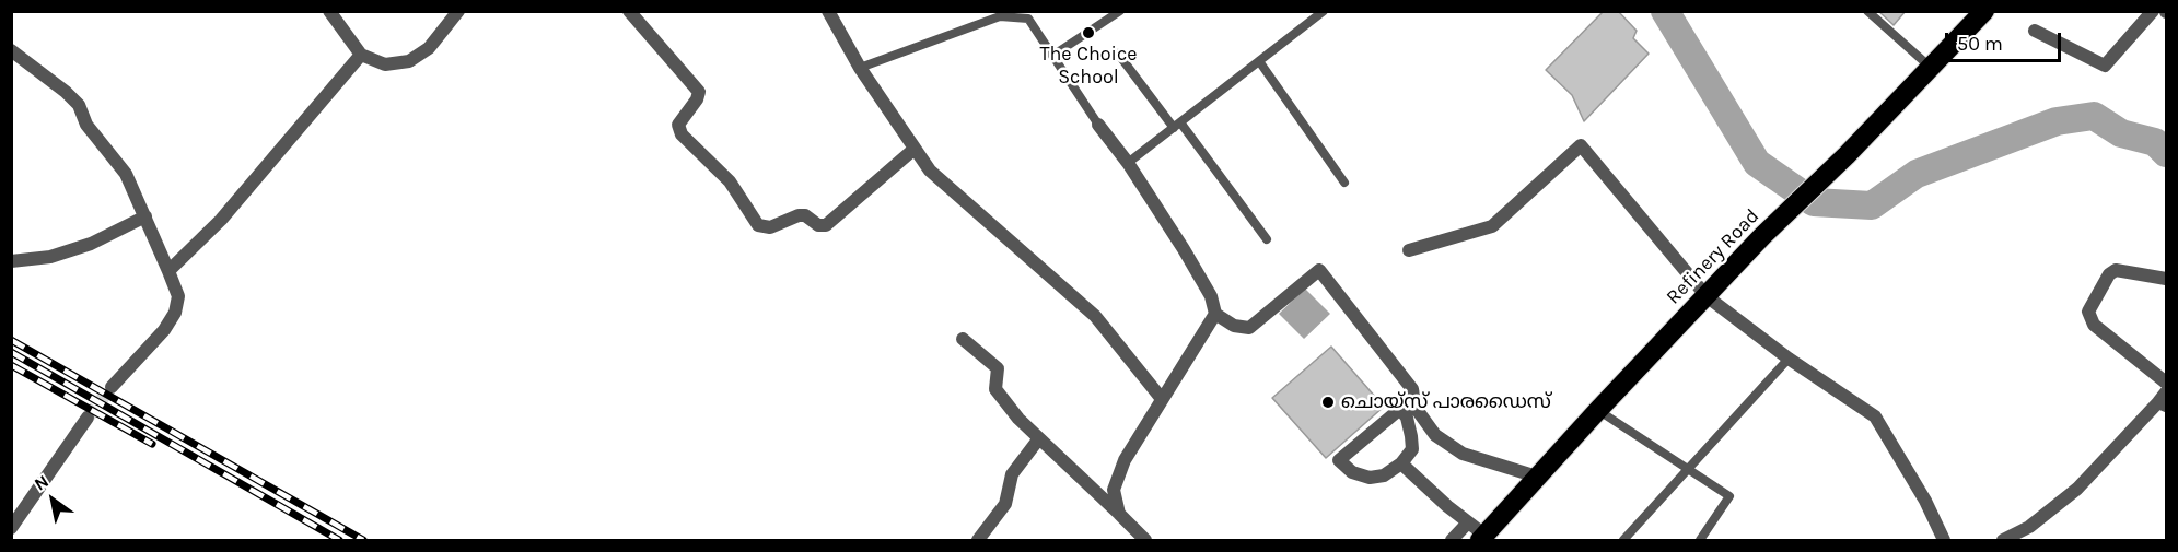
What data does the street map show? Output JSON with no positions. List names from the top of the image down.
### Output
{
  "streets": {
    "highway": ["Refinery Road"]
  },
  "places": ["The Choice School", "ചൊയ്സ് പാരഡൈസ്"],
  "scale_bar": "50 m",
  "north": "top left"
}
